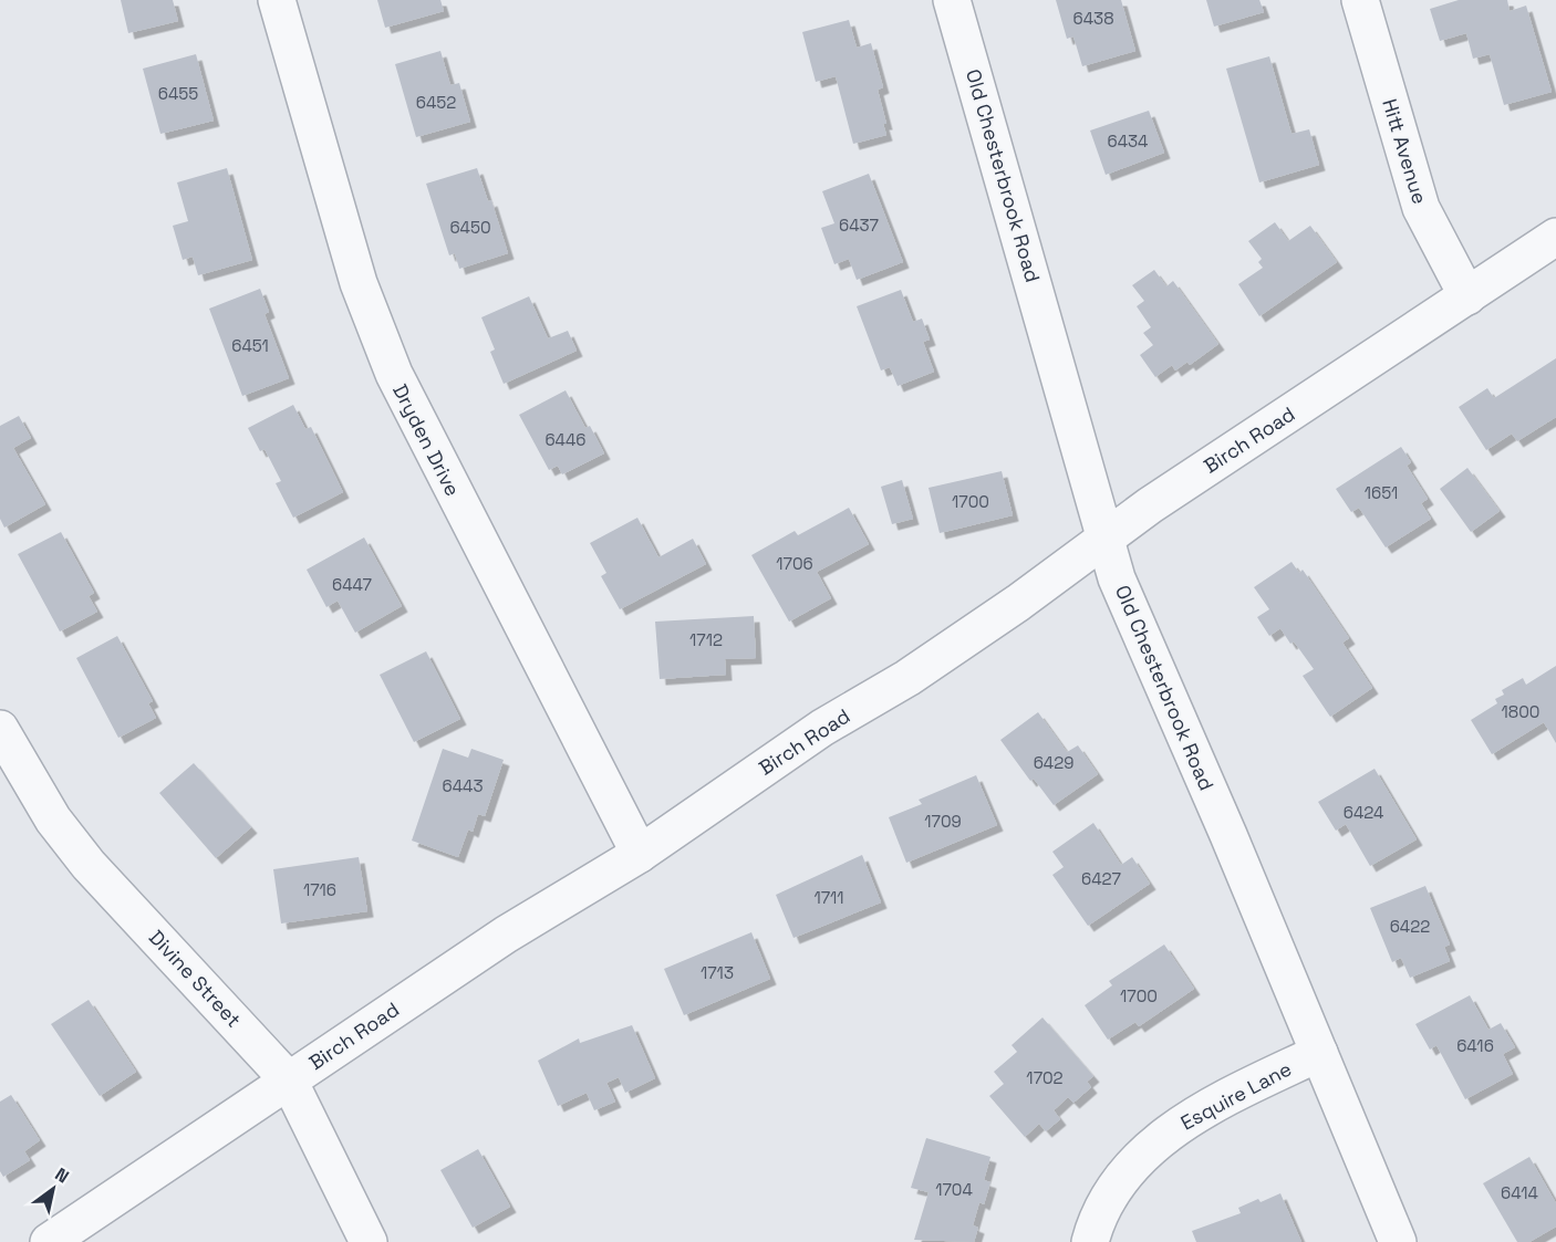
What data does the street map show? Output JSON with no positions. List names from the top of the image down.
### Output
{
  "streets": {
    "street": [
      "Hitt Avenue",
      "Old Chesterbrook Road",
      "Dryden Drive",
      "Birch Road",
      "Divine Street",
      "Esquire Lane"
    ]
  },
  "crossings": [
    ["Hitt Avenue", "Birch Road"],
    ["Old Chesterbrook Road", "Birch Road"],
    ["Old Chesterbrook Road", "Esquire Lane"],
    ["Dryden Drive", "Birch Road"],
    ["Birch Road", "Divine Street"]
  ],
  "house_numbers": [
    "6438",
    "6455",
    "6452",
    "6434",
    "6437",
    "6450",
    "6451",
    "6446",
    "1651",
    "1700",
    "1706",
    "6447",
    "1712",
    "1800",
    "6429",
    "6443",
    "6424",
    "1709",
    "6427",
    "1716",
    "1711",
    "6422",
    "1713",
    "1700",
    "6416",
    "1702",
    "1704",
    "6414"
  ],
  "north": "top right"
}
